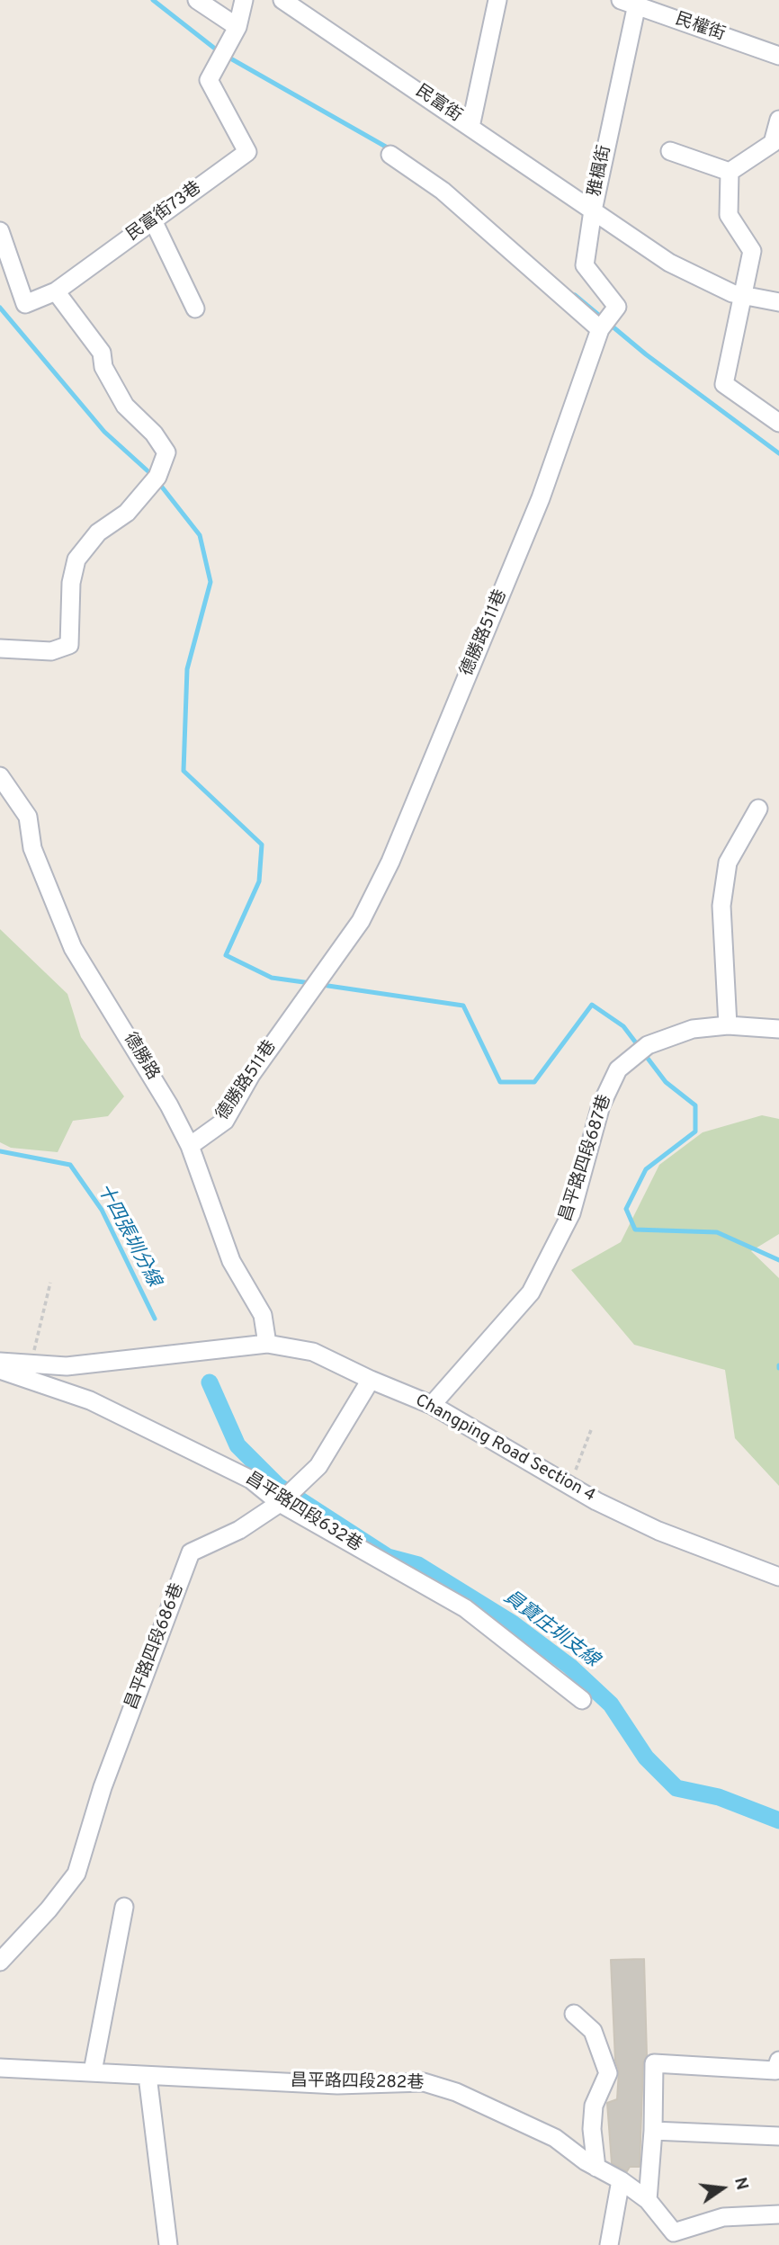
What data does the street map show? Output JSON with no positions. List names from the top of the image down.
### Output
{
  "streets": {
    "street": [
      "民權街",
      "民富街",
      "雅楓街",
      "民富街73巷",
      "德勝路511巷",
      "德勝路",
      "昌平路四段687巷",
      "Changping Road Section 4",
      "昌平路四段632巷",
      "昌平路四段686巷",
      "昌平路四段282巷"
    ]
  },
  "crossings": [
    ["民權街", "雅楓街"],
    ["民富街", "雅楓街"],
    ["民富街", "德勝路511巷"],
    ["雅楓街", "德勝路511巷"],
    ["德勝路511巷", "德勝路"],
    ["德勝路", "Changping Road Section 4"],
    ["昌平路四段687巷", "Changping Road Section 4"],
    ["Changping Road Section 4", "昌平路四段686巷"],
    ["昌平路四段632巷", "昌平路四段686巷"]
  ],
  "water": ["十四張圳分線", "員寶庄圳支線"],
  "north": "right"
}
